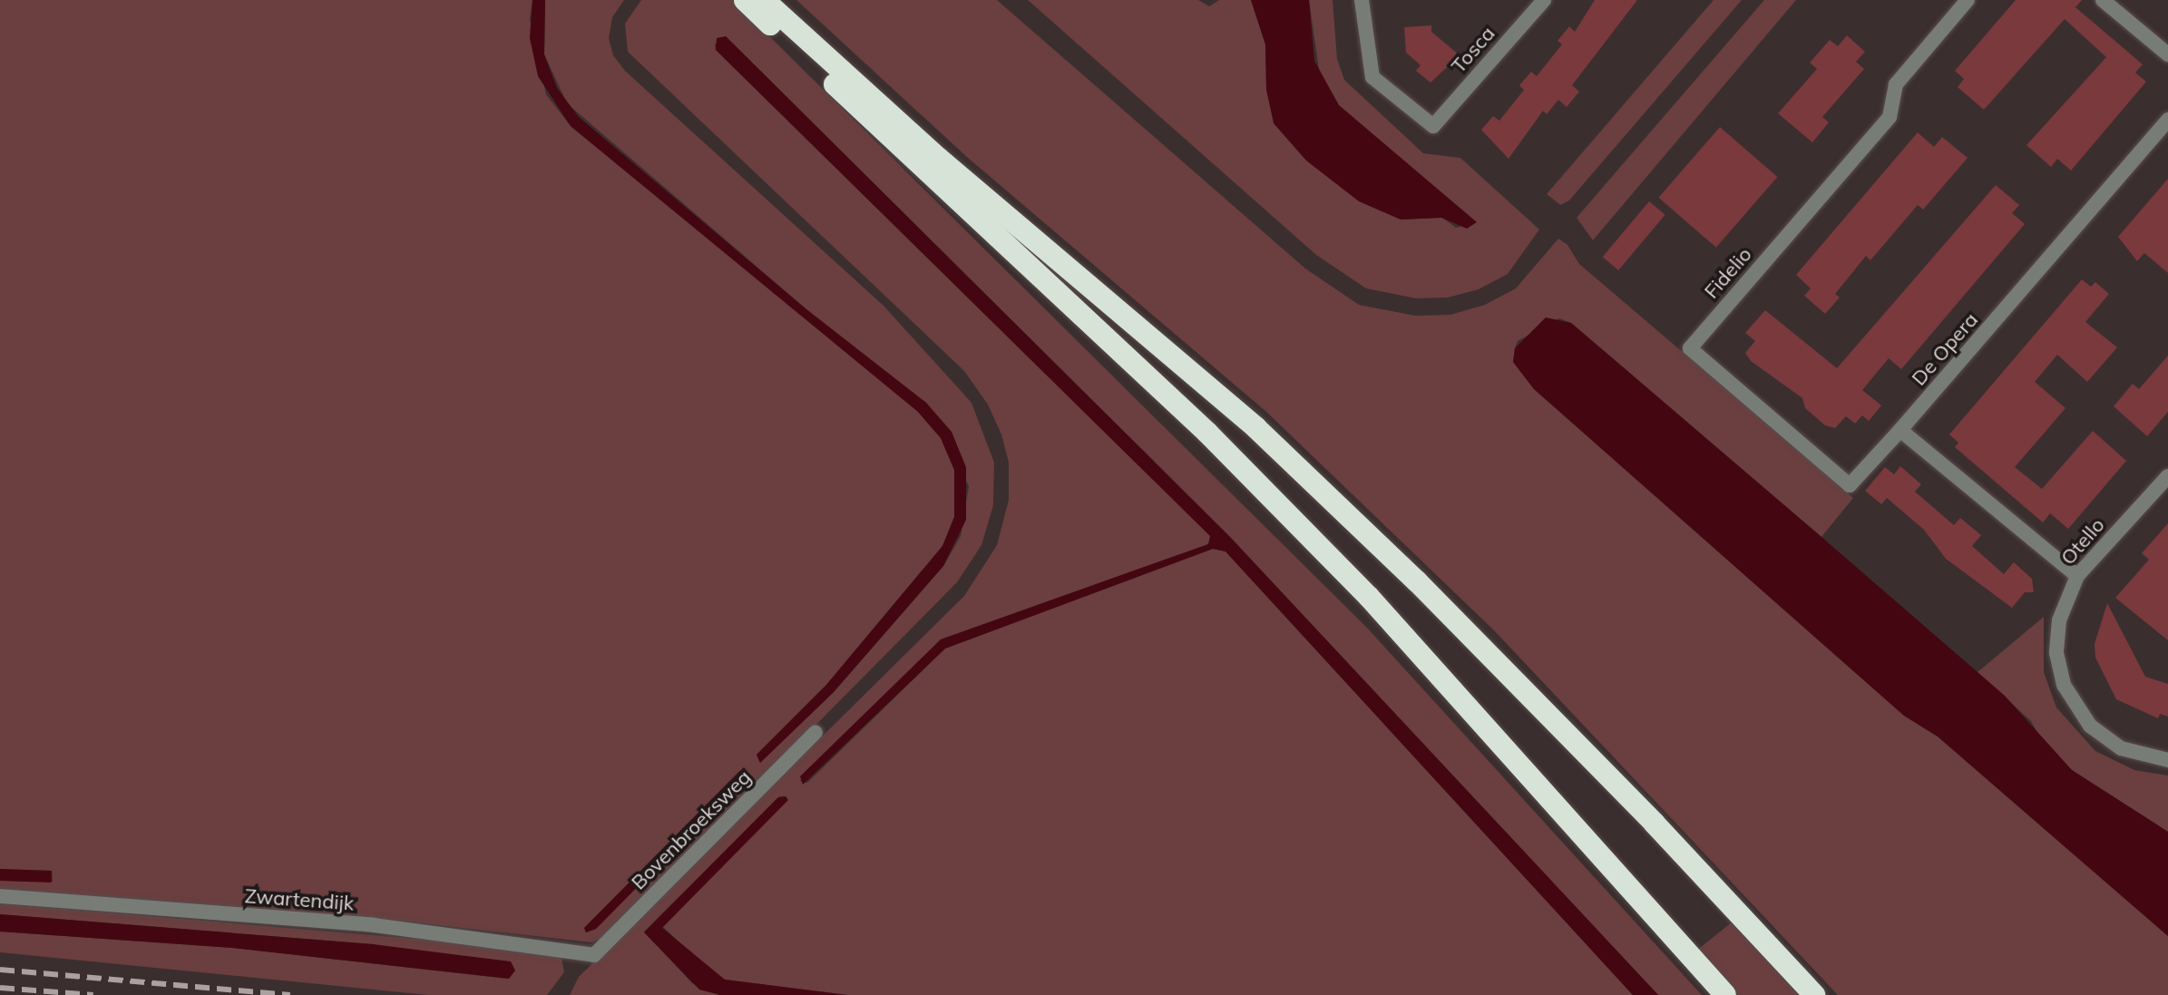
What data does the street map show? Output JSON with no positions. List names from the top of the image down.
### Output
{
  "streets": {
    "street": [
      "Tosca",
      "Fidelio",
      "De Opera",
      "Otello",
      "Bovenbroeksweg",
      "Zwartendijk"
    ]
  },
  "crossings": [
    ["Fidelio", "De Opera"],
    ["Bovenbroeksweg", "Zwartendijk"]
  ]
}
